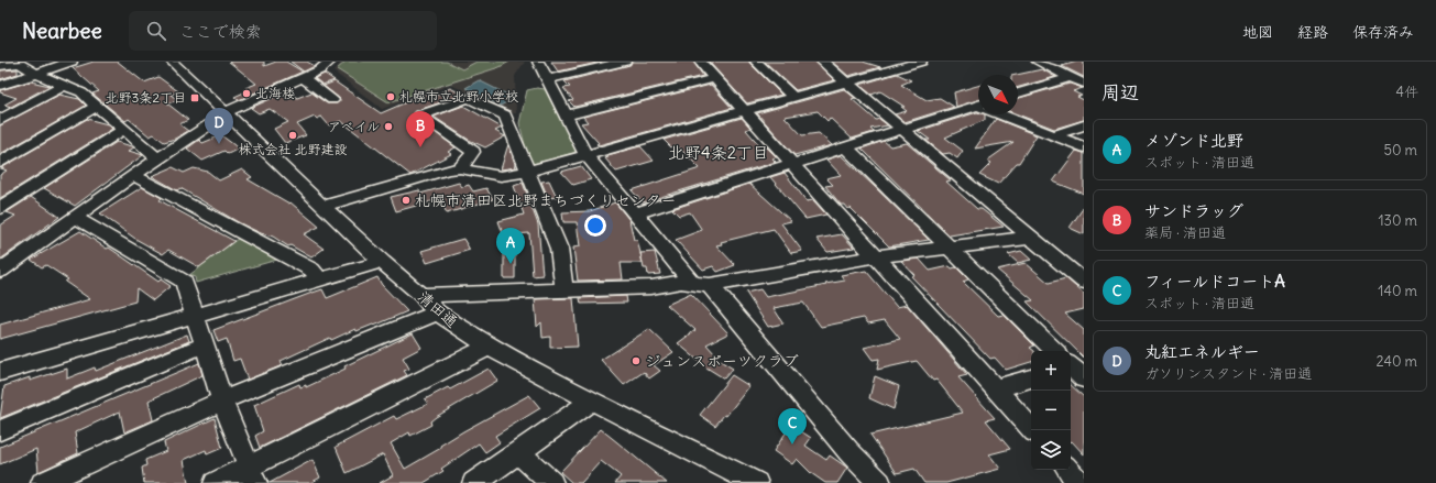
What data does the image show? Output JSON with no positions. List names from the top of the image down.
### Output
{
  "streets": {
    "street": ["清田通"]
  },
  "districts": ["北野4条2丁目"],
  "places": {
    "other": [
      "北海楼",
      "札幌市立北野小学校",
      "アベイル",
      "株式会社 北野建設",
      "札幌市清田区北野まちづくりセンター",
      "ジュンスポーツクラブ"
    ],
    "transit": ["北野3条2丁目"]
  },
  "north": "bottom right",
  "page": {
    "header": "Nearbee",
    "search": "ここで検索",
    "nav": ["地図", "経路", "保存済み"],
    "heading": ["周辺", "4件"],
    "pins": [
      "D",
      "B",
      "A",
      "C"
    ],
    "list": [
      {
        "mark": "A",
        "name": "メゾンド北野",
        "note": "スポット · 清田通",
        "value": "50 m"
      },
      {
        "mark": "B",
        "name": "サンドラッグ",
        "note": "薬局 · 清田通",
        "value": "130 m"
      },
      {
        "mark": "C",
        "name": "フィールドコートA",
        "note": "スポット · 清田通",
        "value": "140 m"
      },
      {
        "mark": "D",
        "name": "丸紅エネルギー",
        "note": "ガソリンスタンド · 清田通",
        "value": "240 m"
      }
    ],
    "map_buttons": ["+", "−"]
  }
}
